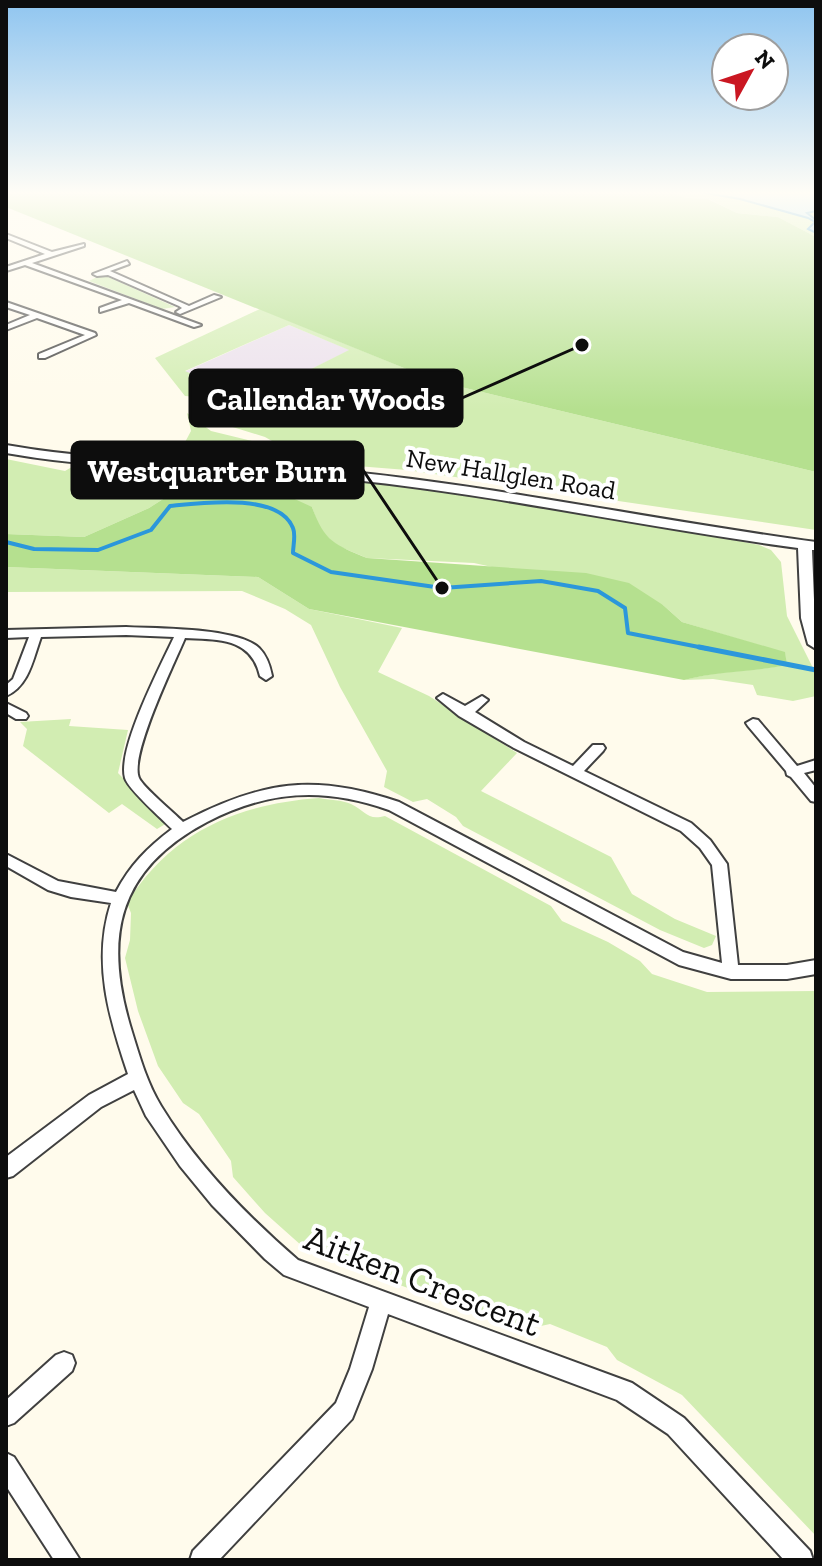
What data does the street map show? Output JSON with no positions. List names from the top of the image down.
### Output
{
  "streets": {
    "street": ["New Hallglen Road", "Aitken Crescent"]
  },
  "places": ["Callendar Woods", "Westquarter Burn"],
  "north": "top right"
}
